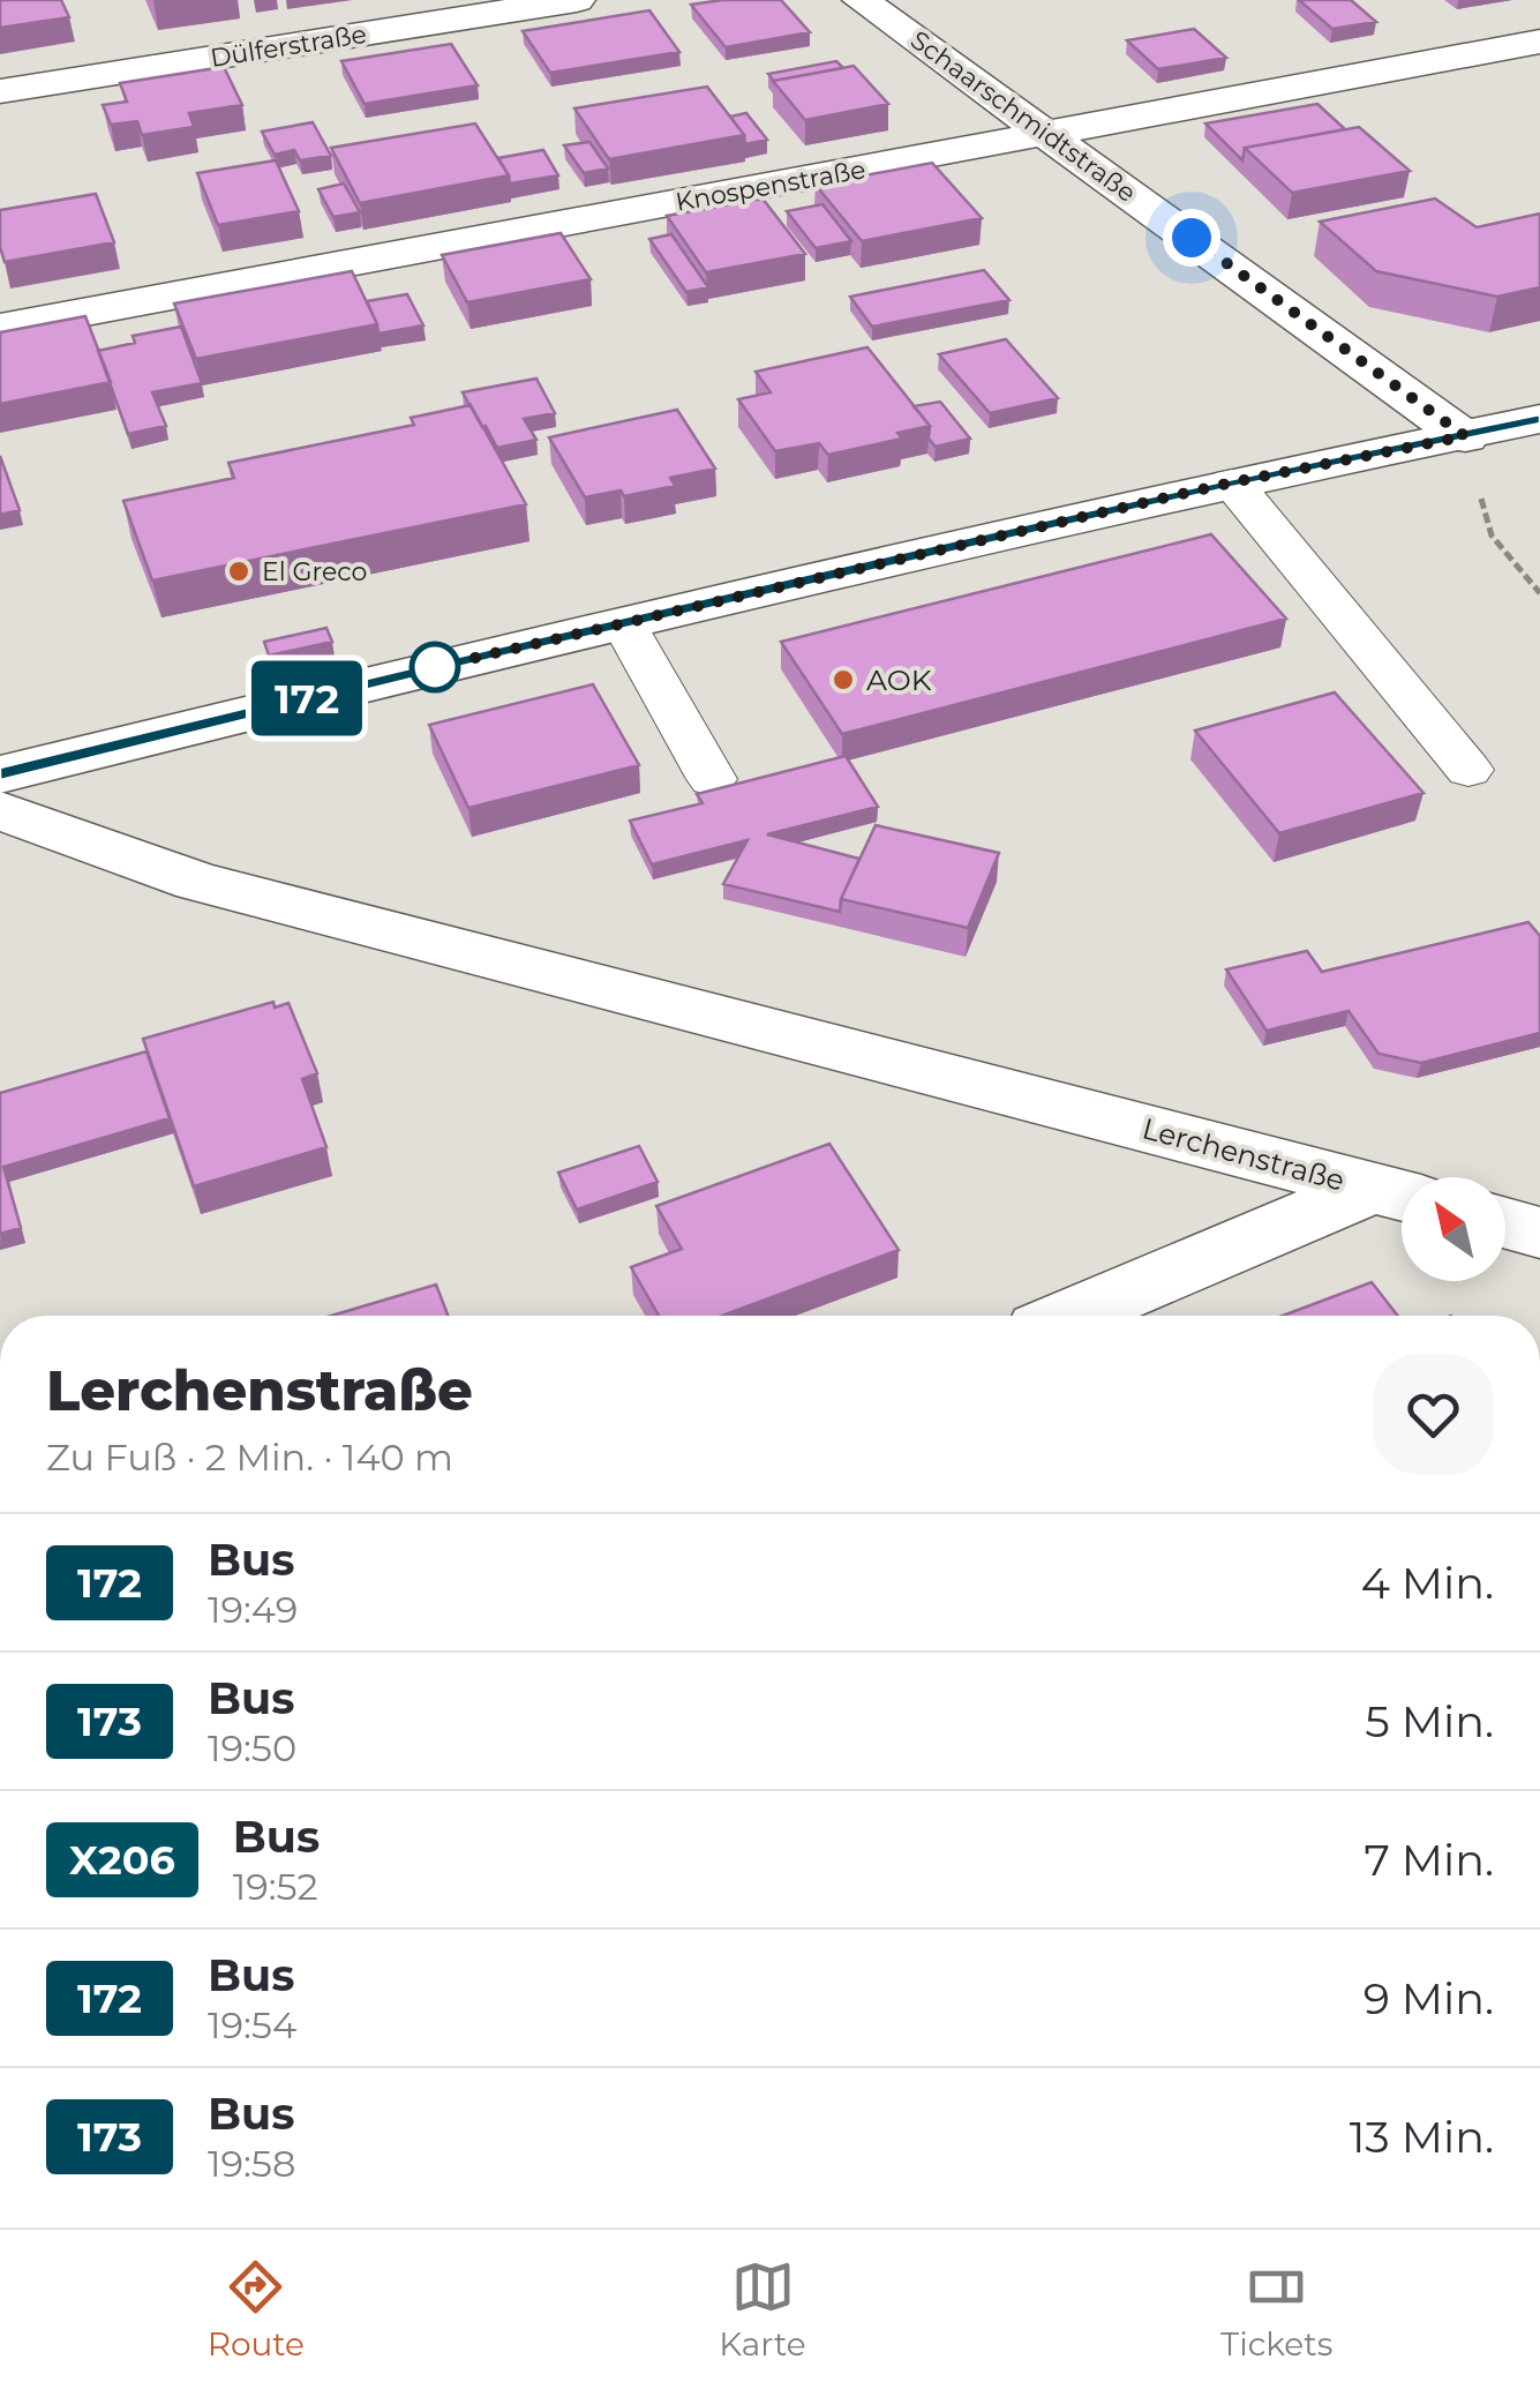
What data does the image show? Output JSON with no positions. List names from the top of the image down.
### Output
{
  "streets": {
    "street": [
      "Dülferstraße",
      "Schaarschmidtstraße",
      "Knospenstraße",
      "Lerchenstraße"
    ]
  },
  "crossings": [
    ["Schaarschmidtstraße", "Knospenstraße"]
  ],
  "places": ["El Greco", "AOK"],
  "lines": ["bus line 172"],
  "north": "top left",
  "page": {
    "on_map": "172",
    "heading": ["Lerchenstraße", "Zu Fuß · 2 Min. · 140 m"],
    "list": [
      {
        "mark": "172",
        "name": "Bus",
        "note": "19:49",
        "value": "4 Min."
      },
      {
        "mark": "173",
        "name": "Bus",
        "note": "19:50",
        "value": "5 Min."
      },
      {
        "mark": "X206",
        "name": "Bus",
        "note": "19:52",
        "value": "7 Min."
      },
      {
        "mark": "172",
        "name": "Bus",
        "note": "19:54",
        "value": "9 Min."
      },
      {
        "mark": "173",
        "name": "Bus",
        "note": "19:58",
        "value": "13 Min."
      }
    ],
    "tabs": ["Route", "Karte", "Tickets"]
  }
}
